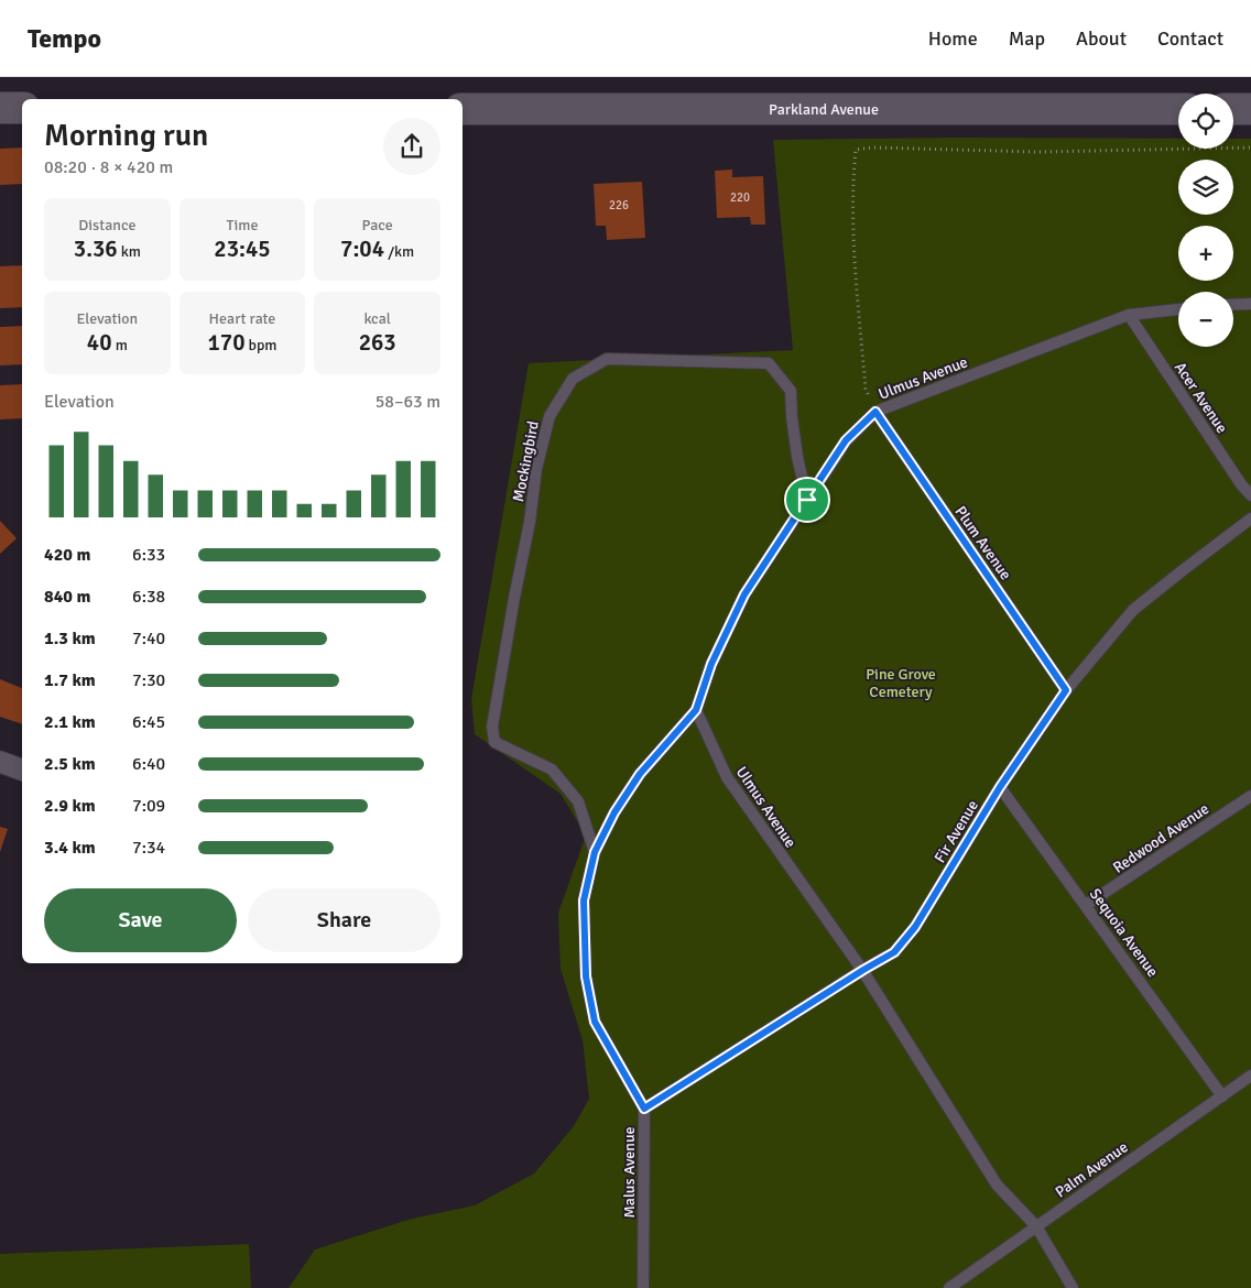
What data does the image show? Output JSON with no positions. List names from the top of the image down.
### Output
{
  "streets": {
    "main road": ["Parkland Avenue"],
    "lane": [
      "Ulmus Avenue",
      "Acer Avenue",
      "Mockingbird",
      "Plum Avenue",
      "Fir Avenue",
      "Redwood Avenue",
      "Sequoia Avenue",
      "Palm Avenue",
      "Malus Avenue"
    ]
  },
  "crossings": [
    ["Ulmus Avenue", "Acer Avenue"],
    ["Ulmus Avenue", "Mockingbird"],
    ["Ulmus Avenue", "Plum Avenue"],
    ["Ulmus Avenue", "Fir Avenue"],
    ["Ulmus Avenue", "Palm Avenue"],
    ["Ulmus Avenue", "Malus Avenue"],
    ["Mockingbird", "Malus Avenue"],
    ["Plum Avenue", "Fir Avenue"],
    ["Fir Avenue", "Sequoia Avenue"],
    ["Fir Avenue", "Malus Avenue"],
    ["Redwood Avenue", "Sequoia Avenue"],
    ["Sequoia Avenue", "Palm Avenue"]
  ],
  "parks": ["Pine Grove Cemetery"],
  "house_numbers": ["220", "226"],
  "page": {
    "header": "Tempo",
    "nav": [
      "Home",
      "Map",
      "About",
      "Contact"
    ],
    "map_buttons": ["+", "−"],
    "heading": ["Morning run", "08:20 · 8 × 420 m"],
    "stats": [
      ["Distance", "3.36 km"],
      ["Time", "23:45"],
      ["Pace", "7:04 /km"],
      ["Elevation", "40 m"],
      ["Heart rate", "170 bpm"],
      ["kcal", "263"]
    ],
    "chart": ["Elevation", "58–63 m"],
    "list": [
      {
        "name": "420 m",
        "note": "6:33"
      },
      {
        "name": "840 m",
        "note": "6:38"
      },
      {
        "name": "1.3 km",
        "note": "7:40"
      },
      {
        "name": "1.7 km",
        "note": "7:30"
      },
      {
        "name": "2.1 km",
        "note": "6:45"
      },
      {
        "name": "2.5 km",
        "note": "6:40"
      },
      {
        "name": "2.9 km",
        "note": "7:09"
      },
      {
        "name": "3.4 km",
        "note": "7:34"
      }
    ],
    "buttons": ["Save", "Share"]
  }
}
